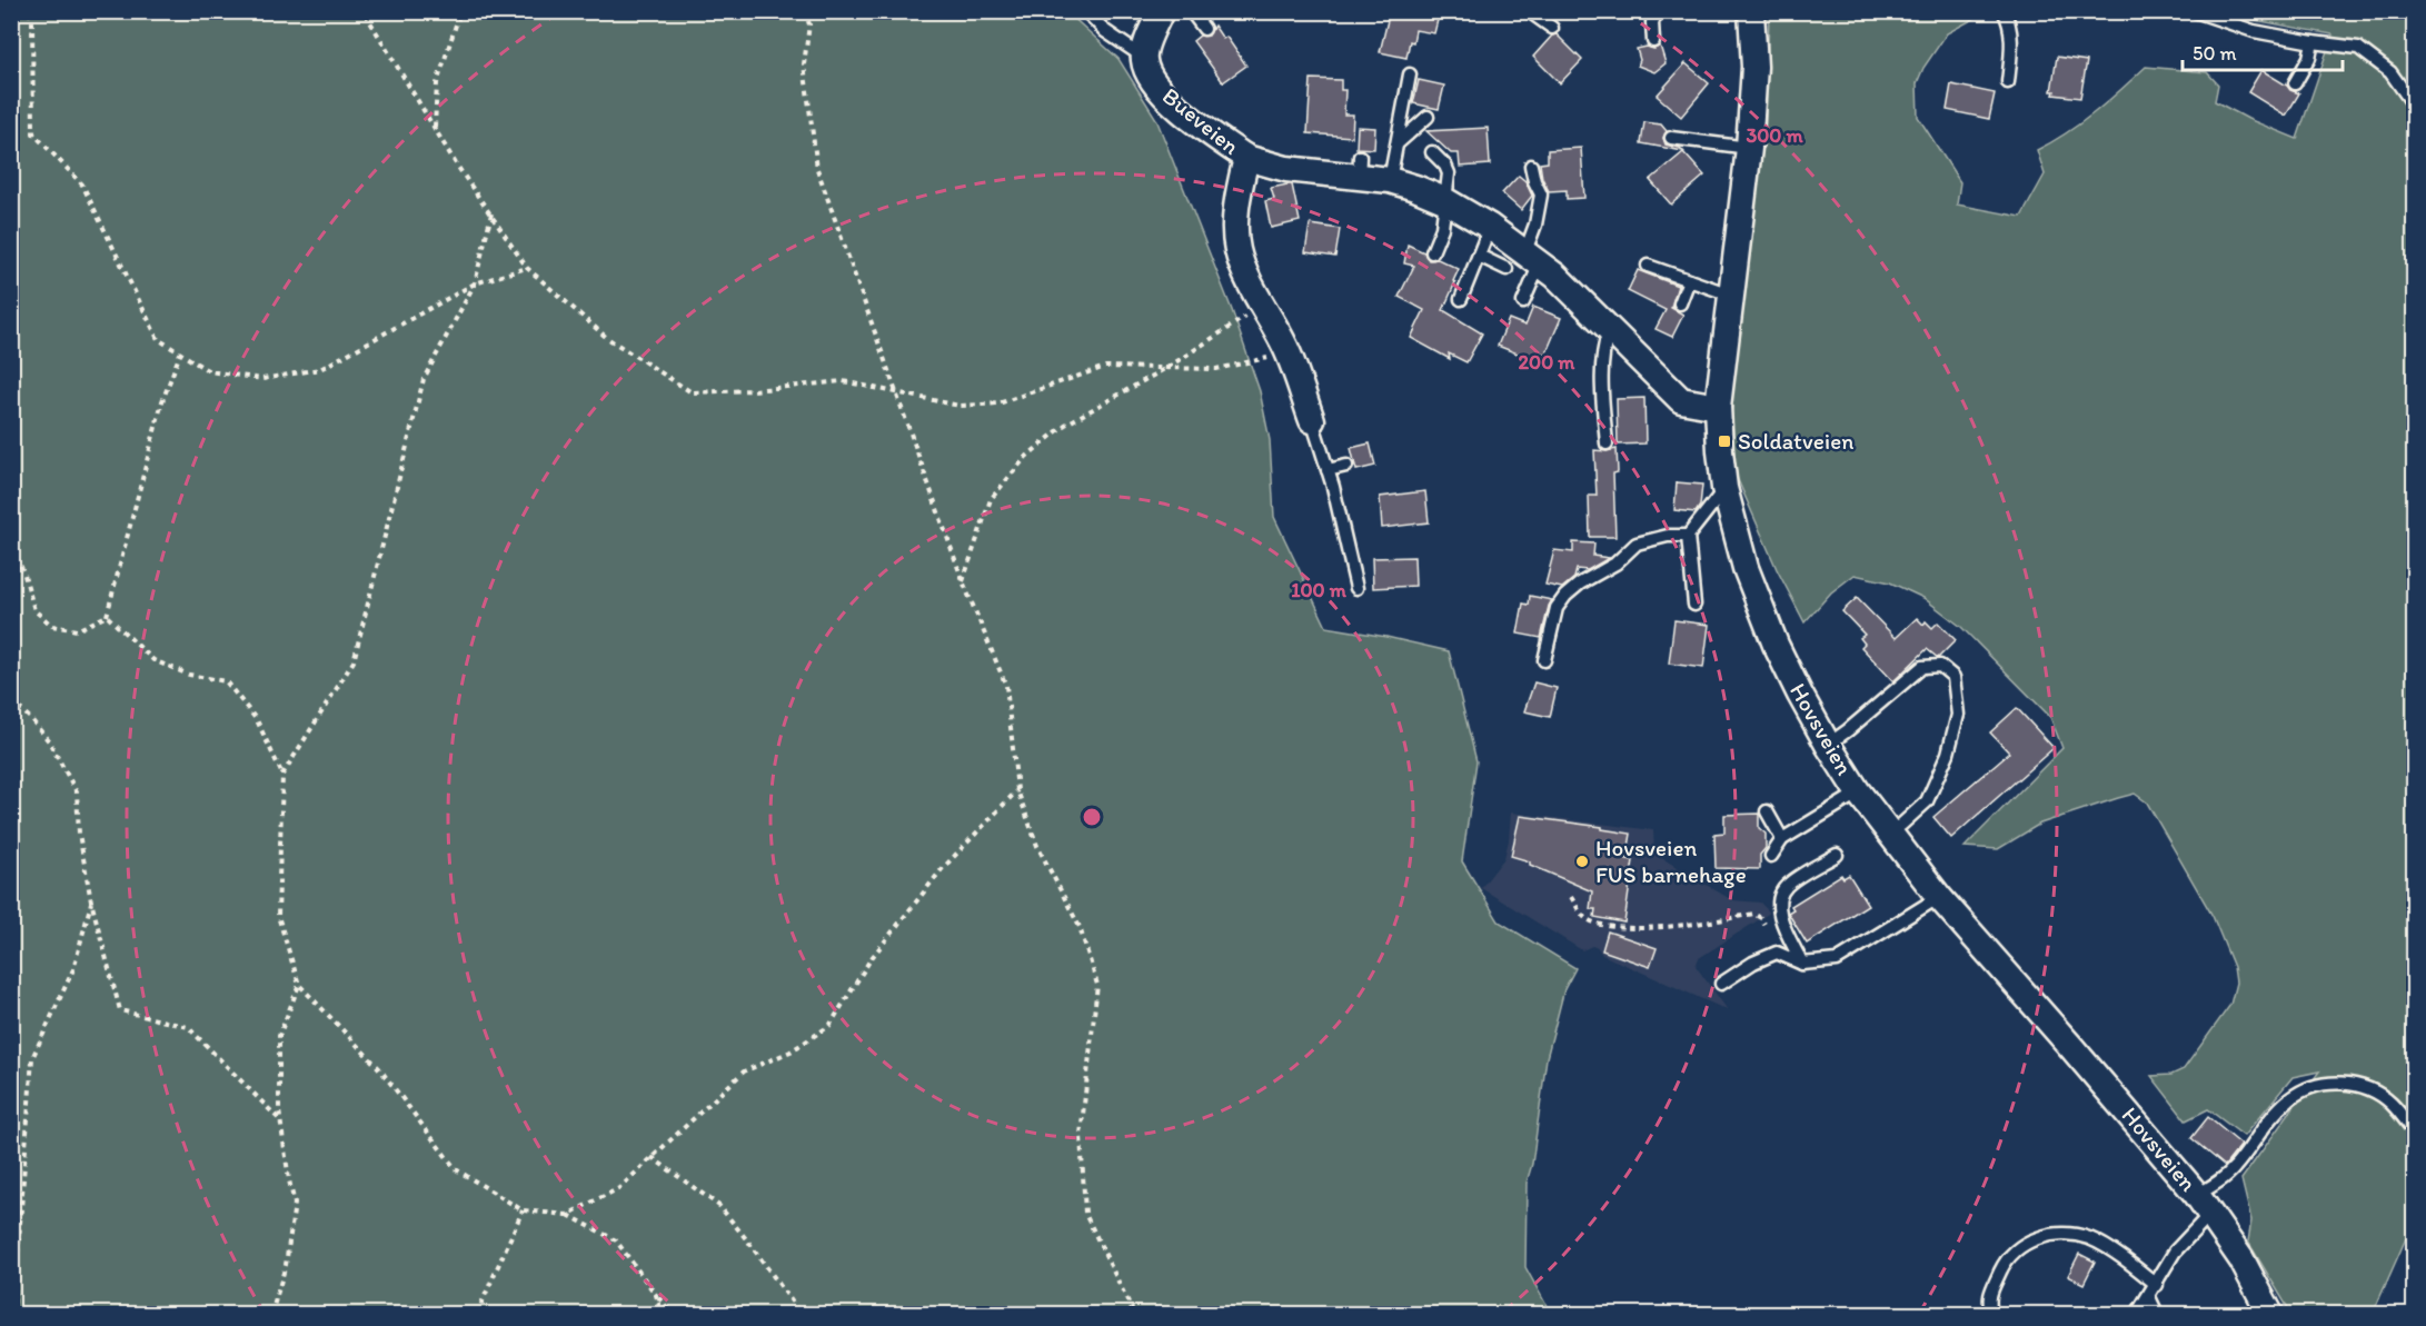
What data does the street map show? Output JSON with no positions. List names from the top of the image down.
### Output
{
  "streets": {
    "street": ["Bueveien", "Hovsveien"]
  },
  "places": {
    "transit": ["Soldatveien"],
    "other": ["Hovsveien FUS barnehage"]
  },
  "scale_bar": "50 m",
  "rings": ["300 m", "200 m", "100 m"]
}
